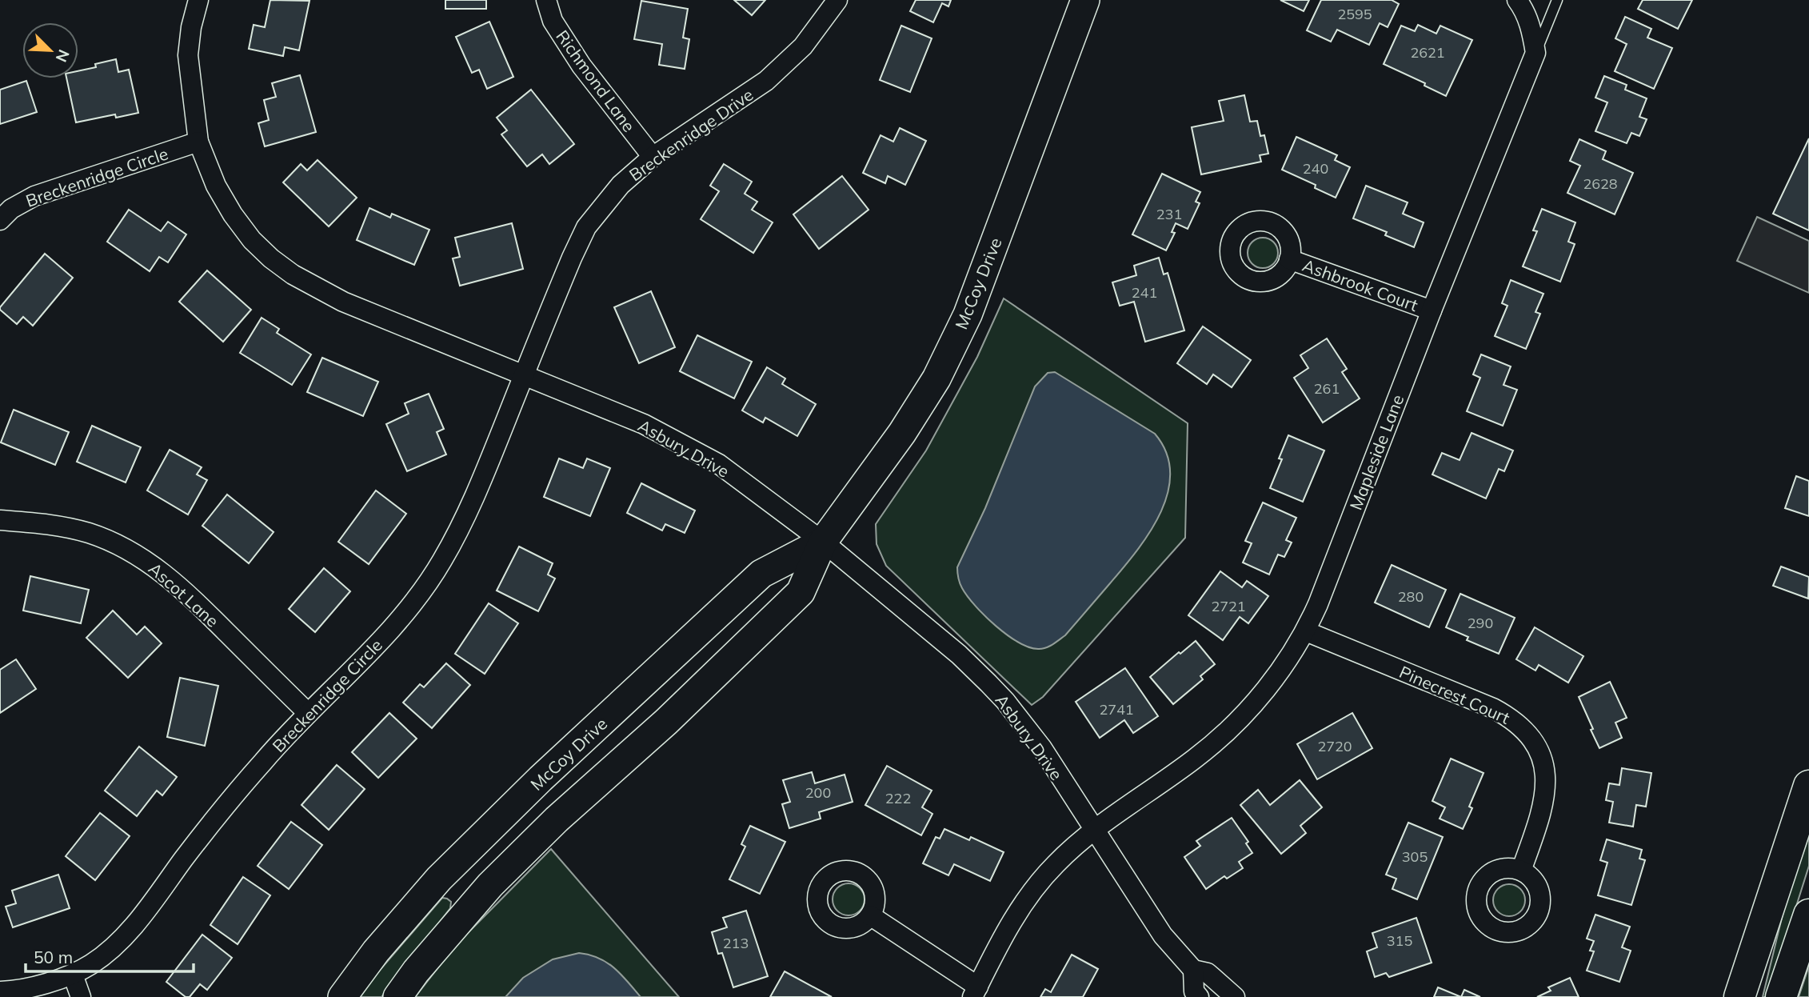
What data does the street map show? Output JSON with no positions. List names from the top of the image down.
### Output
{
  "streets": {
    "street": [
      "Richmond Lane",
      "Breckenridge Drive",
      "Breckenridge Circle",
      "McCoy Drive",
      "Ashbrook Court",
      "Asbury Drive",
      "Mapleside Lane",
      "Ascot Lane",
      "Pinecrest Court"
    ]
  },
  "crossings": [
    ["Richmond Lane", "Breckenridge Drive"],
    ["Breckenridge Drive", "Breckenridge Circle"],
    ["Breckenridge Drive", "Asbury Drive"],
    ["Breckenridge Circle", "Asbury Drive"],
    ["Breckenridge Circle", "Ascot Lane"],
    ["McCoy Drive", "Asbury Drive"],
    ["Ashbrook Court", "Mapleside Lane"],
    ["Asbury Drive", "Mapleside Lane"],
    ["Mapleside Lane", "Pinecrest Court"]
  ],
  "house_numbers": [
    "2595",
    "2621",
    "240",
    "2628",
    "231",
    "241",
    "261",
    "280",
    "2721",
    "290",
    "2741",
    "2720",
    "200",
    "222",
    "305",
    "315",
    "213"
  ],
  "scale_bar": "50 m",
  "north": "bottom right"
}
